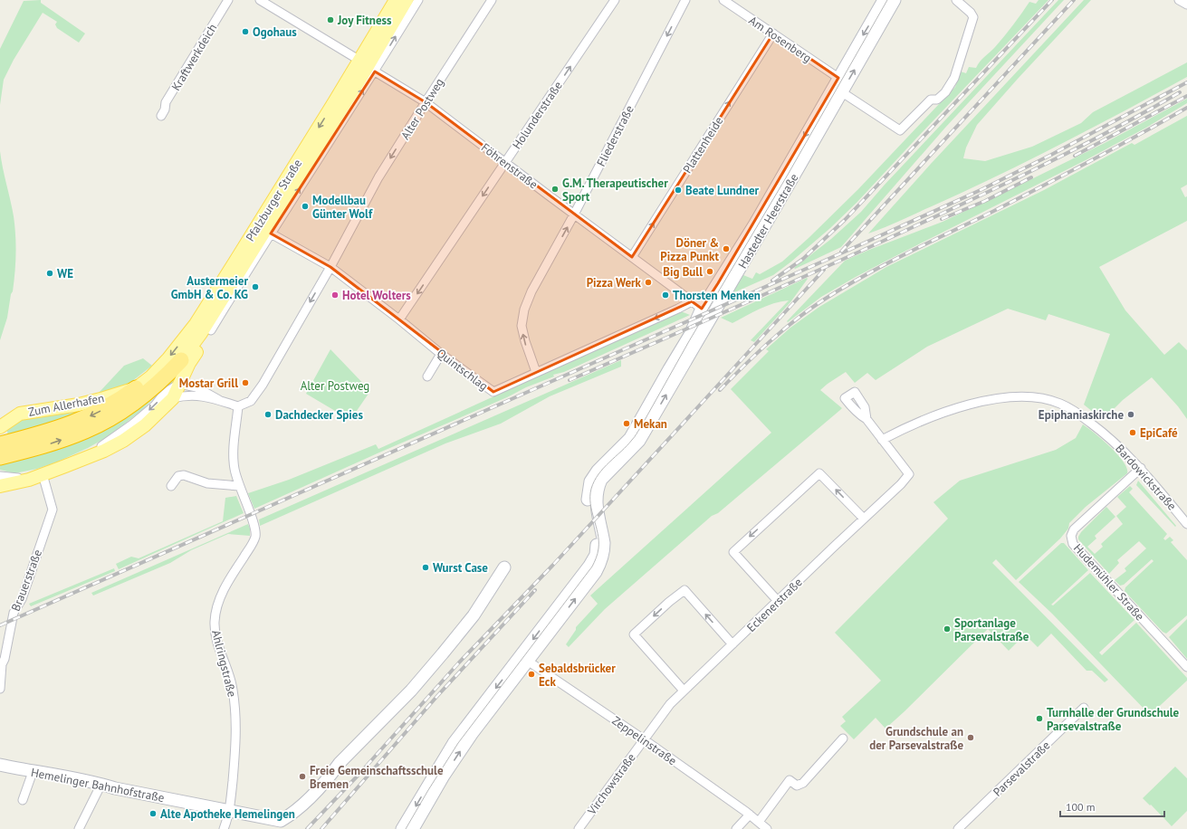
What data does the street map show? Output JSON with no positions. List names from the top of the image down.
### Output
{
  "streets": {
    "main road": [
      "Pfalzburger Straße",
      "Hastedter Heerstraße",
      "Zum Allerhafen",
      "Hemelinger Bahnhofstraße"
    ],
    "street": [
      "Am Rosenberg",
      "Kraftwerkdeich",
      "Alter Postweg",
      "Holunderstraße",
      "Fliederstraße",
      "Plattenheide",
      "Föhrenstraße",
      "Quintschlag",
      "Bardowickstraße",
      "Brauerstraße",
      "Hudemühler Straße",
      "Eckenerstraße",
      "Ahlringstraße",
      "Zeppelinstraße",
      "Parsevalstraße",
      "Virchowstraße"
    ]
  },
  "crossings": [
    ["Am Rosenberg", "Plattenheide"],
    ["Am Rosenberg", "Hastedter Heerstraße"],
    ["Alter Postweg", "Föhrenstraße"],
    ["Alter Postweg", "Quintschlag"],
    ["Holunderstraße", "Föhrenstraße"],
    ["Holunderstraße", "Quintschlag"],
    ["Fliederstraße", "Föhrenstraße"],
    ["Fliederstraße", "Quintschlag"],
    ["Plattenheide", "Föhrenstraße"],
    ["Föhrenstraße", "Pfalzburger Straße"],
    ["Föhrenstraße", "Hastedter Heerstraße"],
    ["Föhrenstraße", "Quintschlag"],
    ["Pfalzburger Straße", "Quintschlag"],
    ["Pfalzburger Straße", "Zum Allerhafen"],
    ["Bardowickstraße", "Hudemühler Straße"],
    ["Bardowickstraße", "Eckenerstraße"],
    ["Eckenerstraße", "Zeppelinstraße"],
    ["Eckenerstraße", "Virchowstraße"],
    ["Ahlringstraße", "Hemelinger Bahnhofstraße"],
    ["Zeppelinstraße", "Virchowstraße"]
  ],
  "one_way": ["Alter Postweg", "Plattenheide"],
  "parks": ["Alter Postweg"],
  "places": [
    "Joy Fitness",
    "Ogohaus",
    "G.M. Therapeutischer Sport",
    "Beate Lundner",
    "Modellbau Günter Wolf",
    "Döner & Pizza Punkt",
    "Big Bull",
    "WE",
    "Pizza Werk",
    "Austermeier GmbH & Co. KG",
    "Hotel Wolters",
    "Thorsten Menken",
    "Mostar Grill",
    "Dachdecker Spies",
    "Epiphaniaskirche",
    "Mekan",
    "EpiCafé",
    "Wurst Case",
    "Sportanlage Parsevalstraße",
    "Sebaldsbrücker Eck",
    "Turnhalle der Grundschule Parsevalstraße",
    "Grundschule an der Parsevalstraße",
    "Freie Gemeinschaftsschule Bremen",
    "Alte Apotheke Hemelingen"
  ],
  "scale_bar": "100 m"
}
